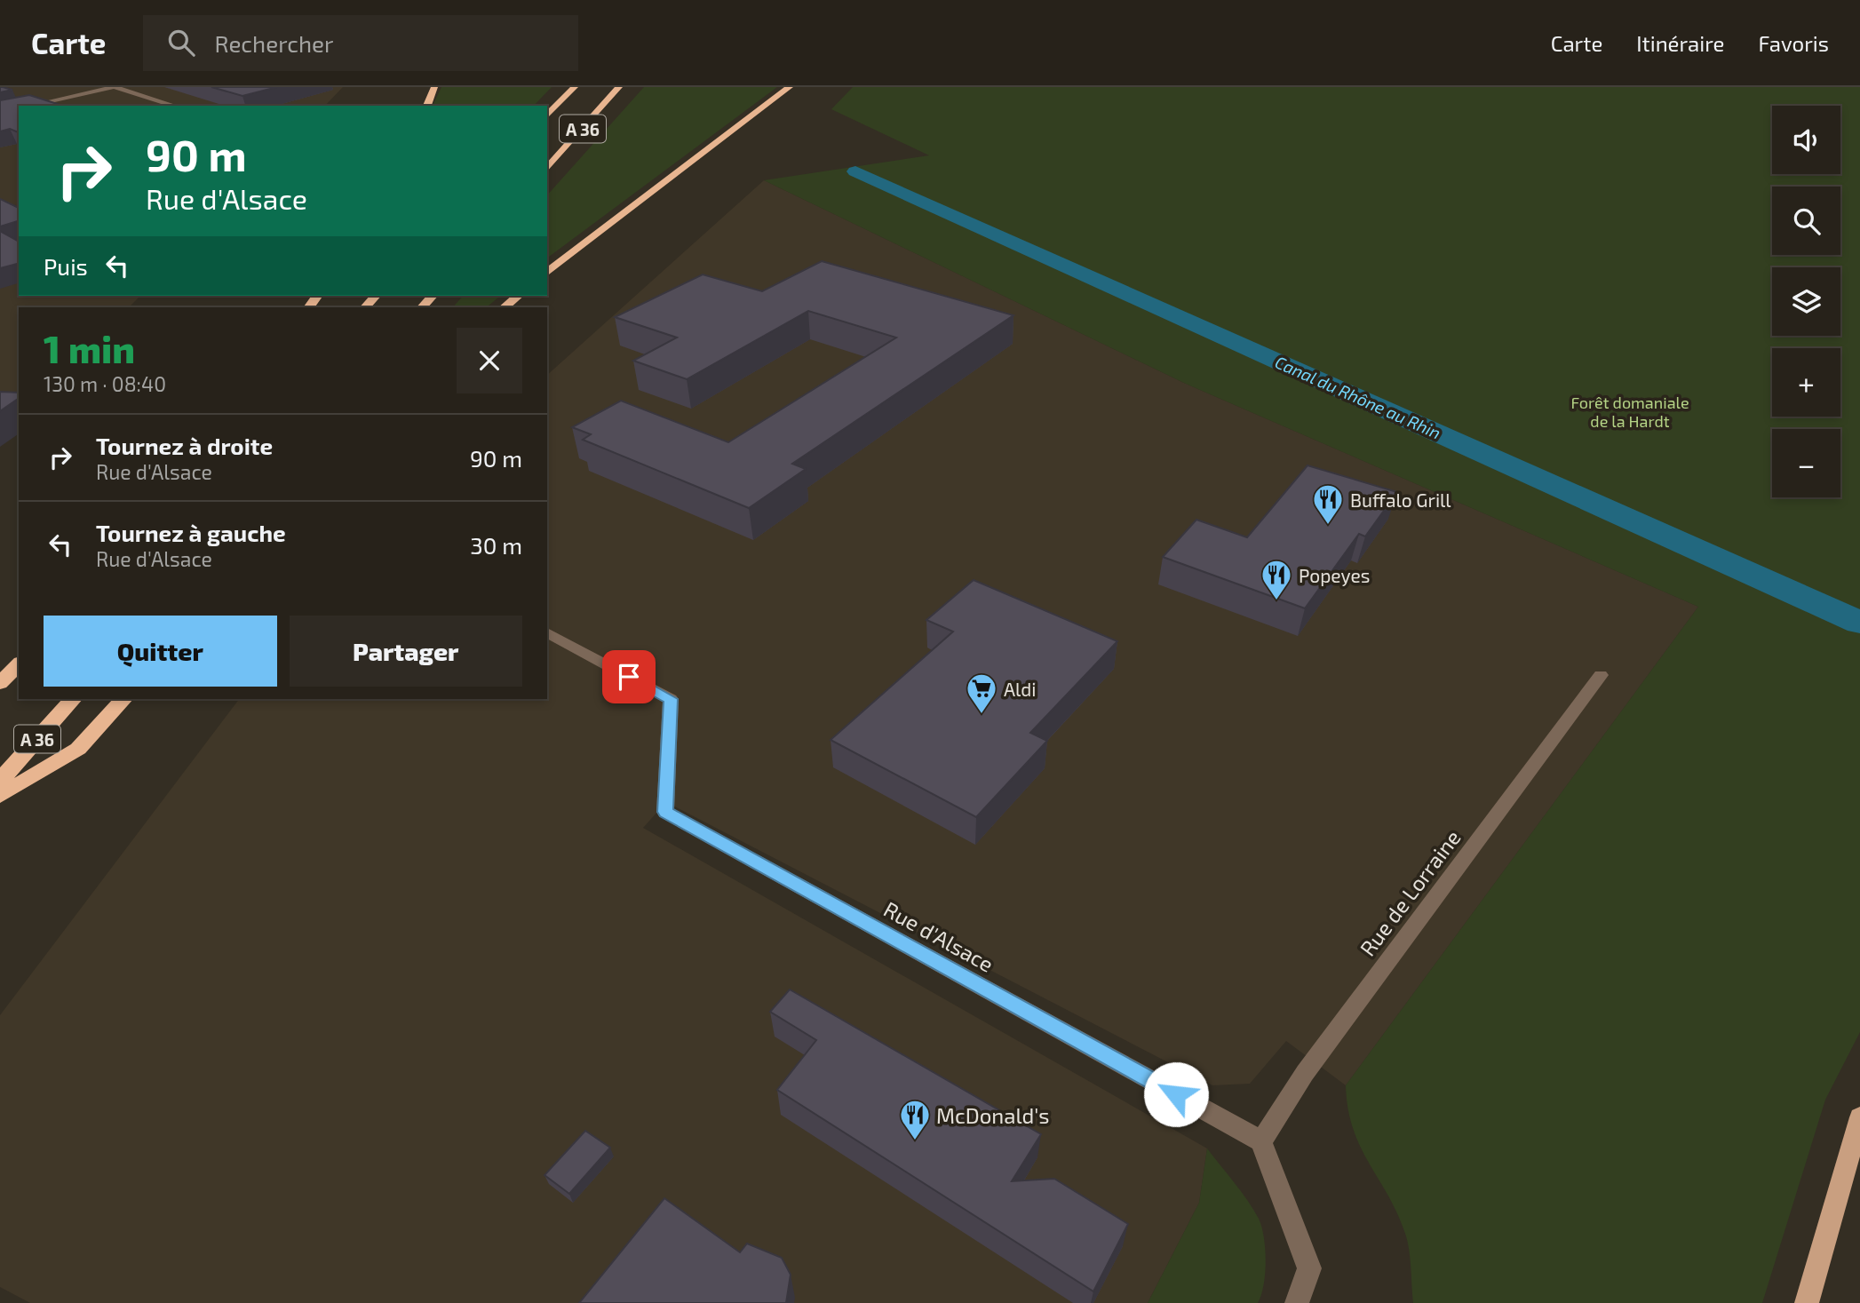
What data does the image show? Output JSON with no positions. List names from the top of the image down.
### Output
{
  "streets": {
    "highway": ["A 36"],
    "street": ["Rue de Lorraine", "Rue d'Alsace"]
  },
  "crossings": [
    ["Rue de Lorraine", "Rue d'Alsace"]
  ],
  "water": ["Canal du Rhône au Rhin"],
  "parks": ["Forêt domaniale de la Hardt"],
  "places": {
    "restaurant": ["Buffalo Grill", "Popeyes", "McDonald's"],
    "supermarket": ["Aldi"]
  },
  "page": {
    "header": "Carte",
    "search": "Rechercher",
    "nav": ["Carte", "Itinéraire", "Favoris"],
    "map_buttons": ["+", "−"],
    "turn": ["90 m", "Rue d'Alsace"],
    "then": "Puis",
    "heading": ["1 min", "130 m · 08:40"],
    "list": [
      {
        "name": "Tournez à droite",
        "note": "Rue d'Alsace",
        "value": "90 m"
      },
      {
        "name": "Tournez à gauche",
        "note": "Rue d'Alsace",
        "value": "30 m"
      }
    ],
    "buttons": ["Quitter", "Partager"]
  }
}
